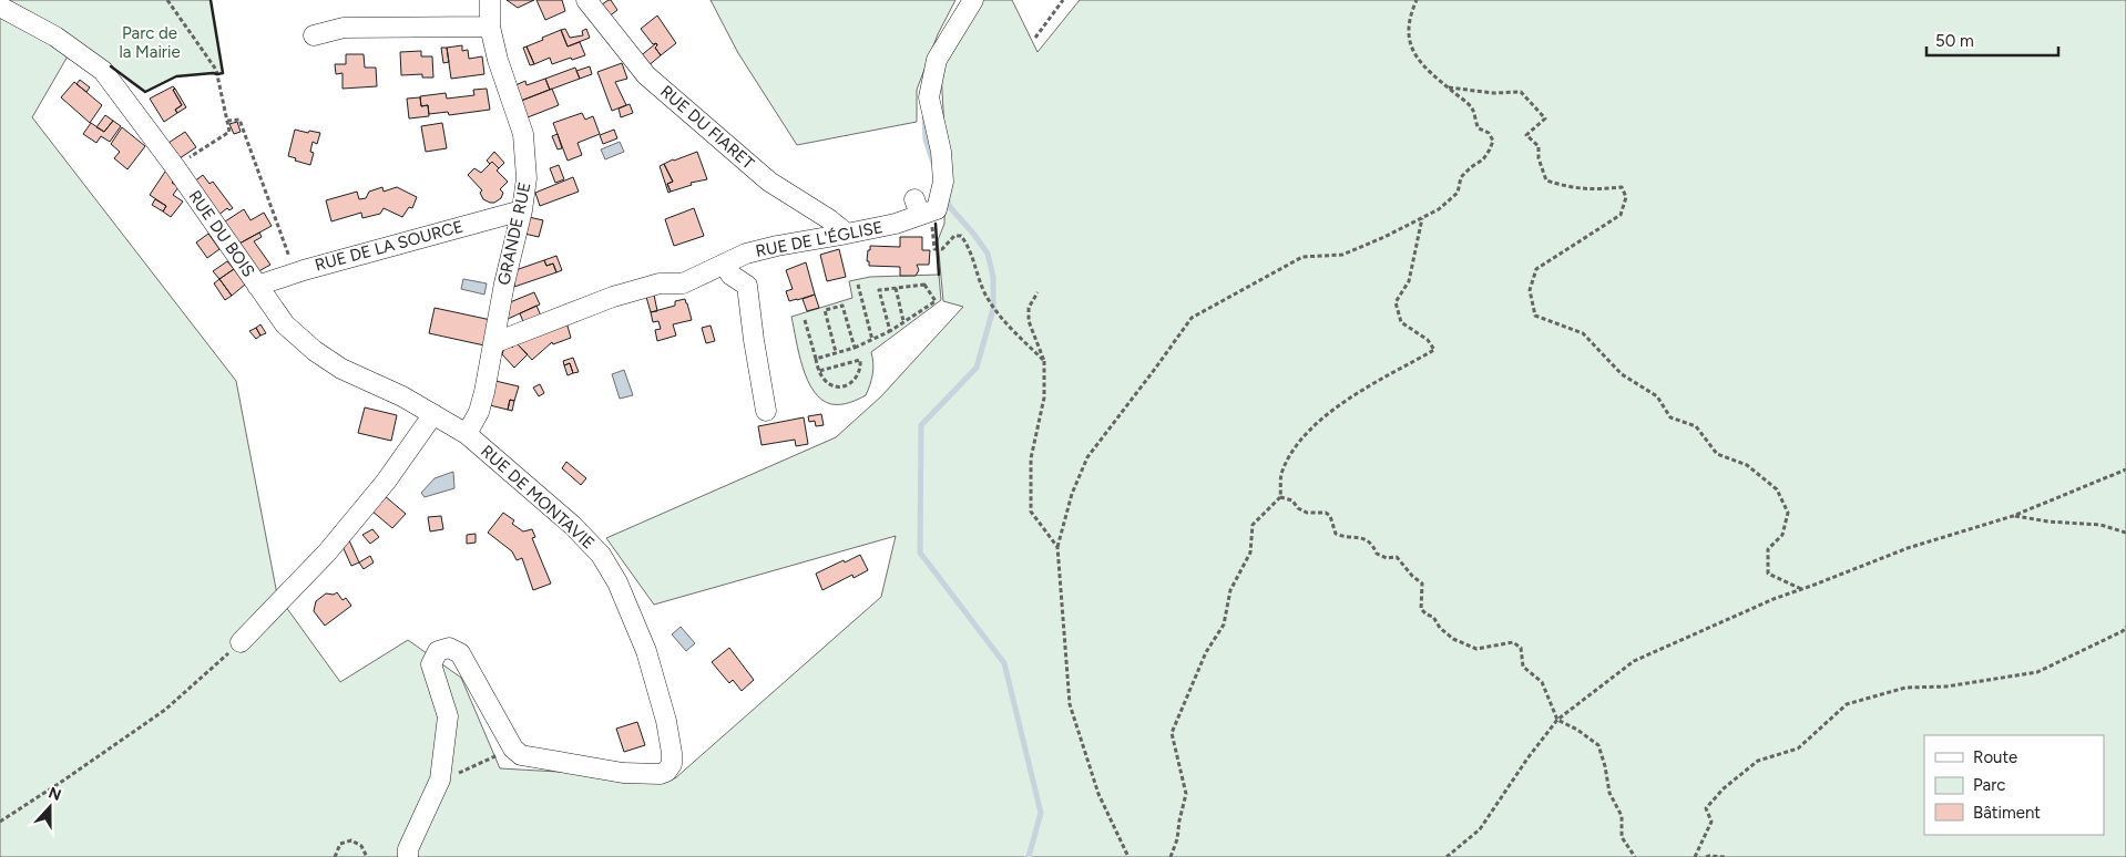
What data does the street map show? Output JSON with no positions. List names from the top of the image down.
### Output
{
  "streets": {
    "street": [
      "RUE DU FIARET",
      "RUE DU BOIS",
      "GRANDE RUE",
      "RUE DE L'ÉGLISE",
      "RUE DE LA SOURCE",
      "RUE DE MONTAVIE"
    ]
  },
  "crossings": [
    ["RUE DU FIARET", "RUE DE L'ÉGLISE"],
    ["RUE DU BOIS", "GRANDE RUE"],
    ["RUE DU BOIS", "RUE DE LA SOURCE"],
    ["RUE DU BOIS", "RUE DE MONTAVIE"],
    ["GRANDE RUE", "RUE DE L'ÉGLISE"],
    ["GRANDE RUE", "RUE DE LA SOURCE"],
    ["GRANDE RUE", "RUE DE MONTAVIE"]
  ],
  "parks": ["Parc de la Mairie"],
  "legend": ["Route", "Parc", "Bâtiment"],
  "scale_bar": "50 m",
  "north": "top"
}
